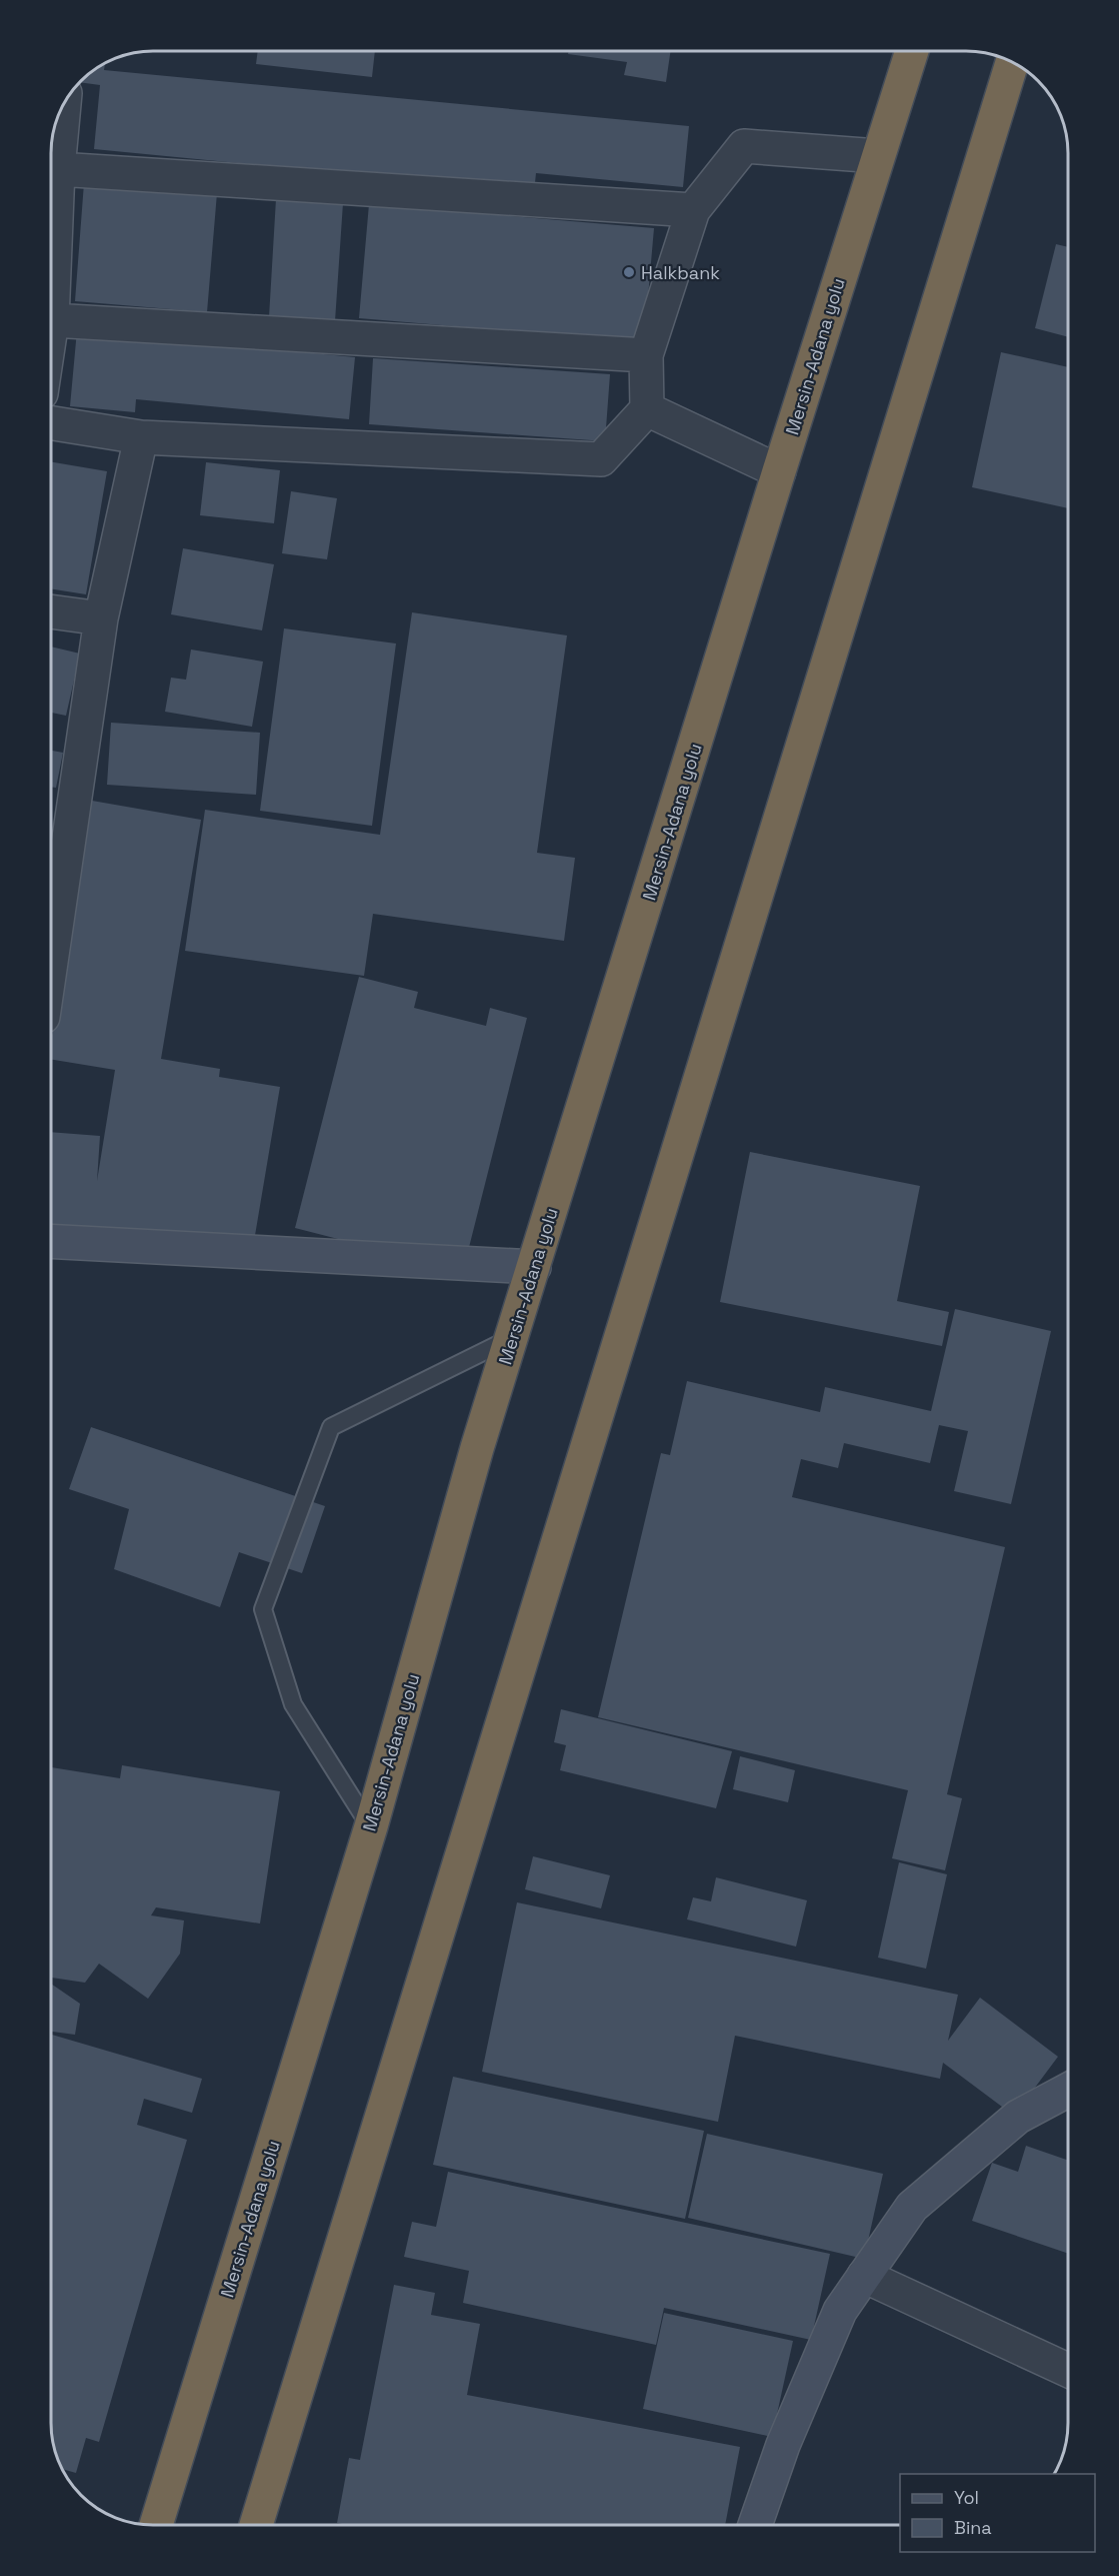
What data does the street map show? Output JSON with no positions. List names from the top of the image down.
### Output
{
  "streets": {
    "highway": ["Mersin-Adana yolu"]
  },
  "places": ["Halkbank"],
  "legend": ["Yol", "Bina"]
}
